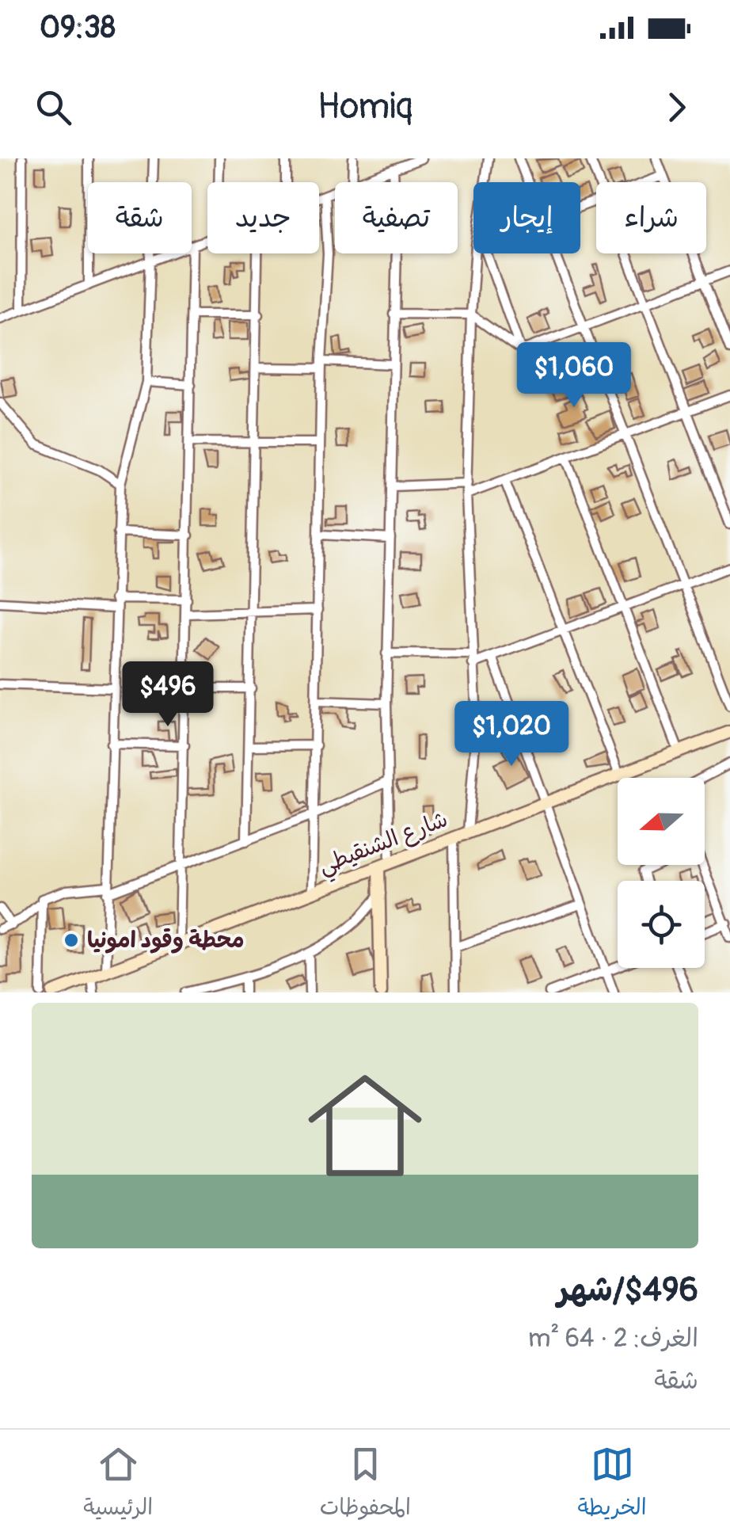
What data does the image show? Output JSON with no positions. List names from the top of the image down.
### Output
{
  "streets": {
    "street": ["شارع الشنقيطي"]
  },
  "places": ["محطة وقود امونيا"],
  "north": "left",
  "page": {
    "status": "09:38",
    "header": "Homiq",
    "chip": [
      "شراء",
      "إيجار",
      "تصفية",
      "جديد",
      "شقة"
    ],
    "price": ["$1,060", "$496", "$1,020"],
    "list": [
      {
        "name": "$496/شهر",
        "note": "الغرف: 2 · 64 m² · شقة"
      }
    ],
    "tabs": ["الخريطة", "المحفوظات", "الرئيسية"]
  }
}
